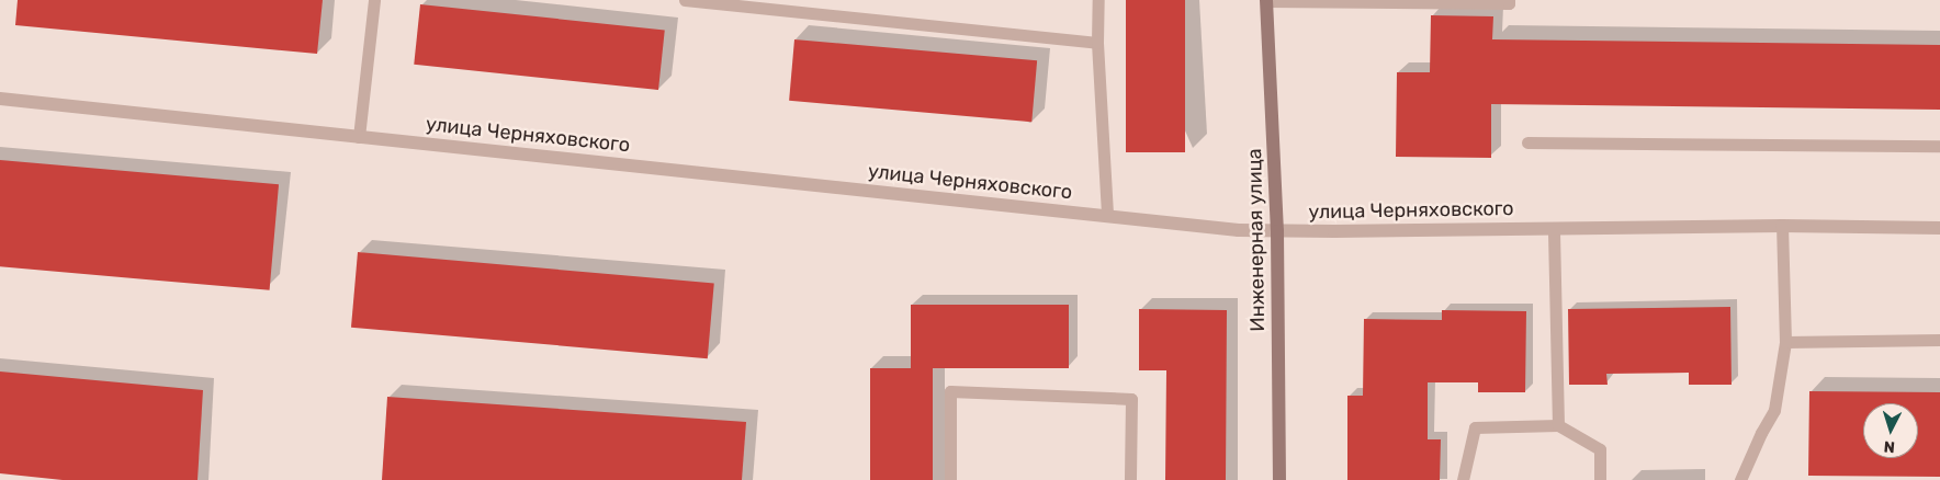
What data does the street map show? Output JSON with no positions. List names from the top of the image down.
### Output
{
  "streets": {
    "street": ["улица Черняховского", "Инженерная улица"]
  },
  "crossings": [
    ["улица Черняховского", "Инженерная улица"]
  ],
  "north": "bottom"
}
